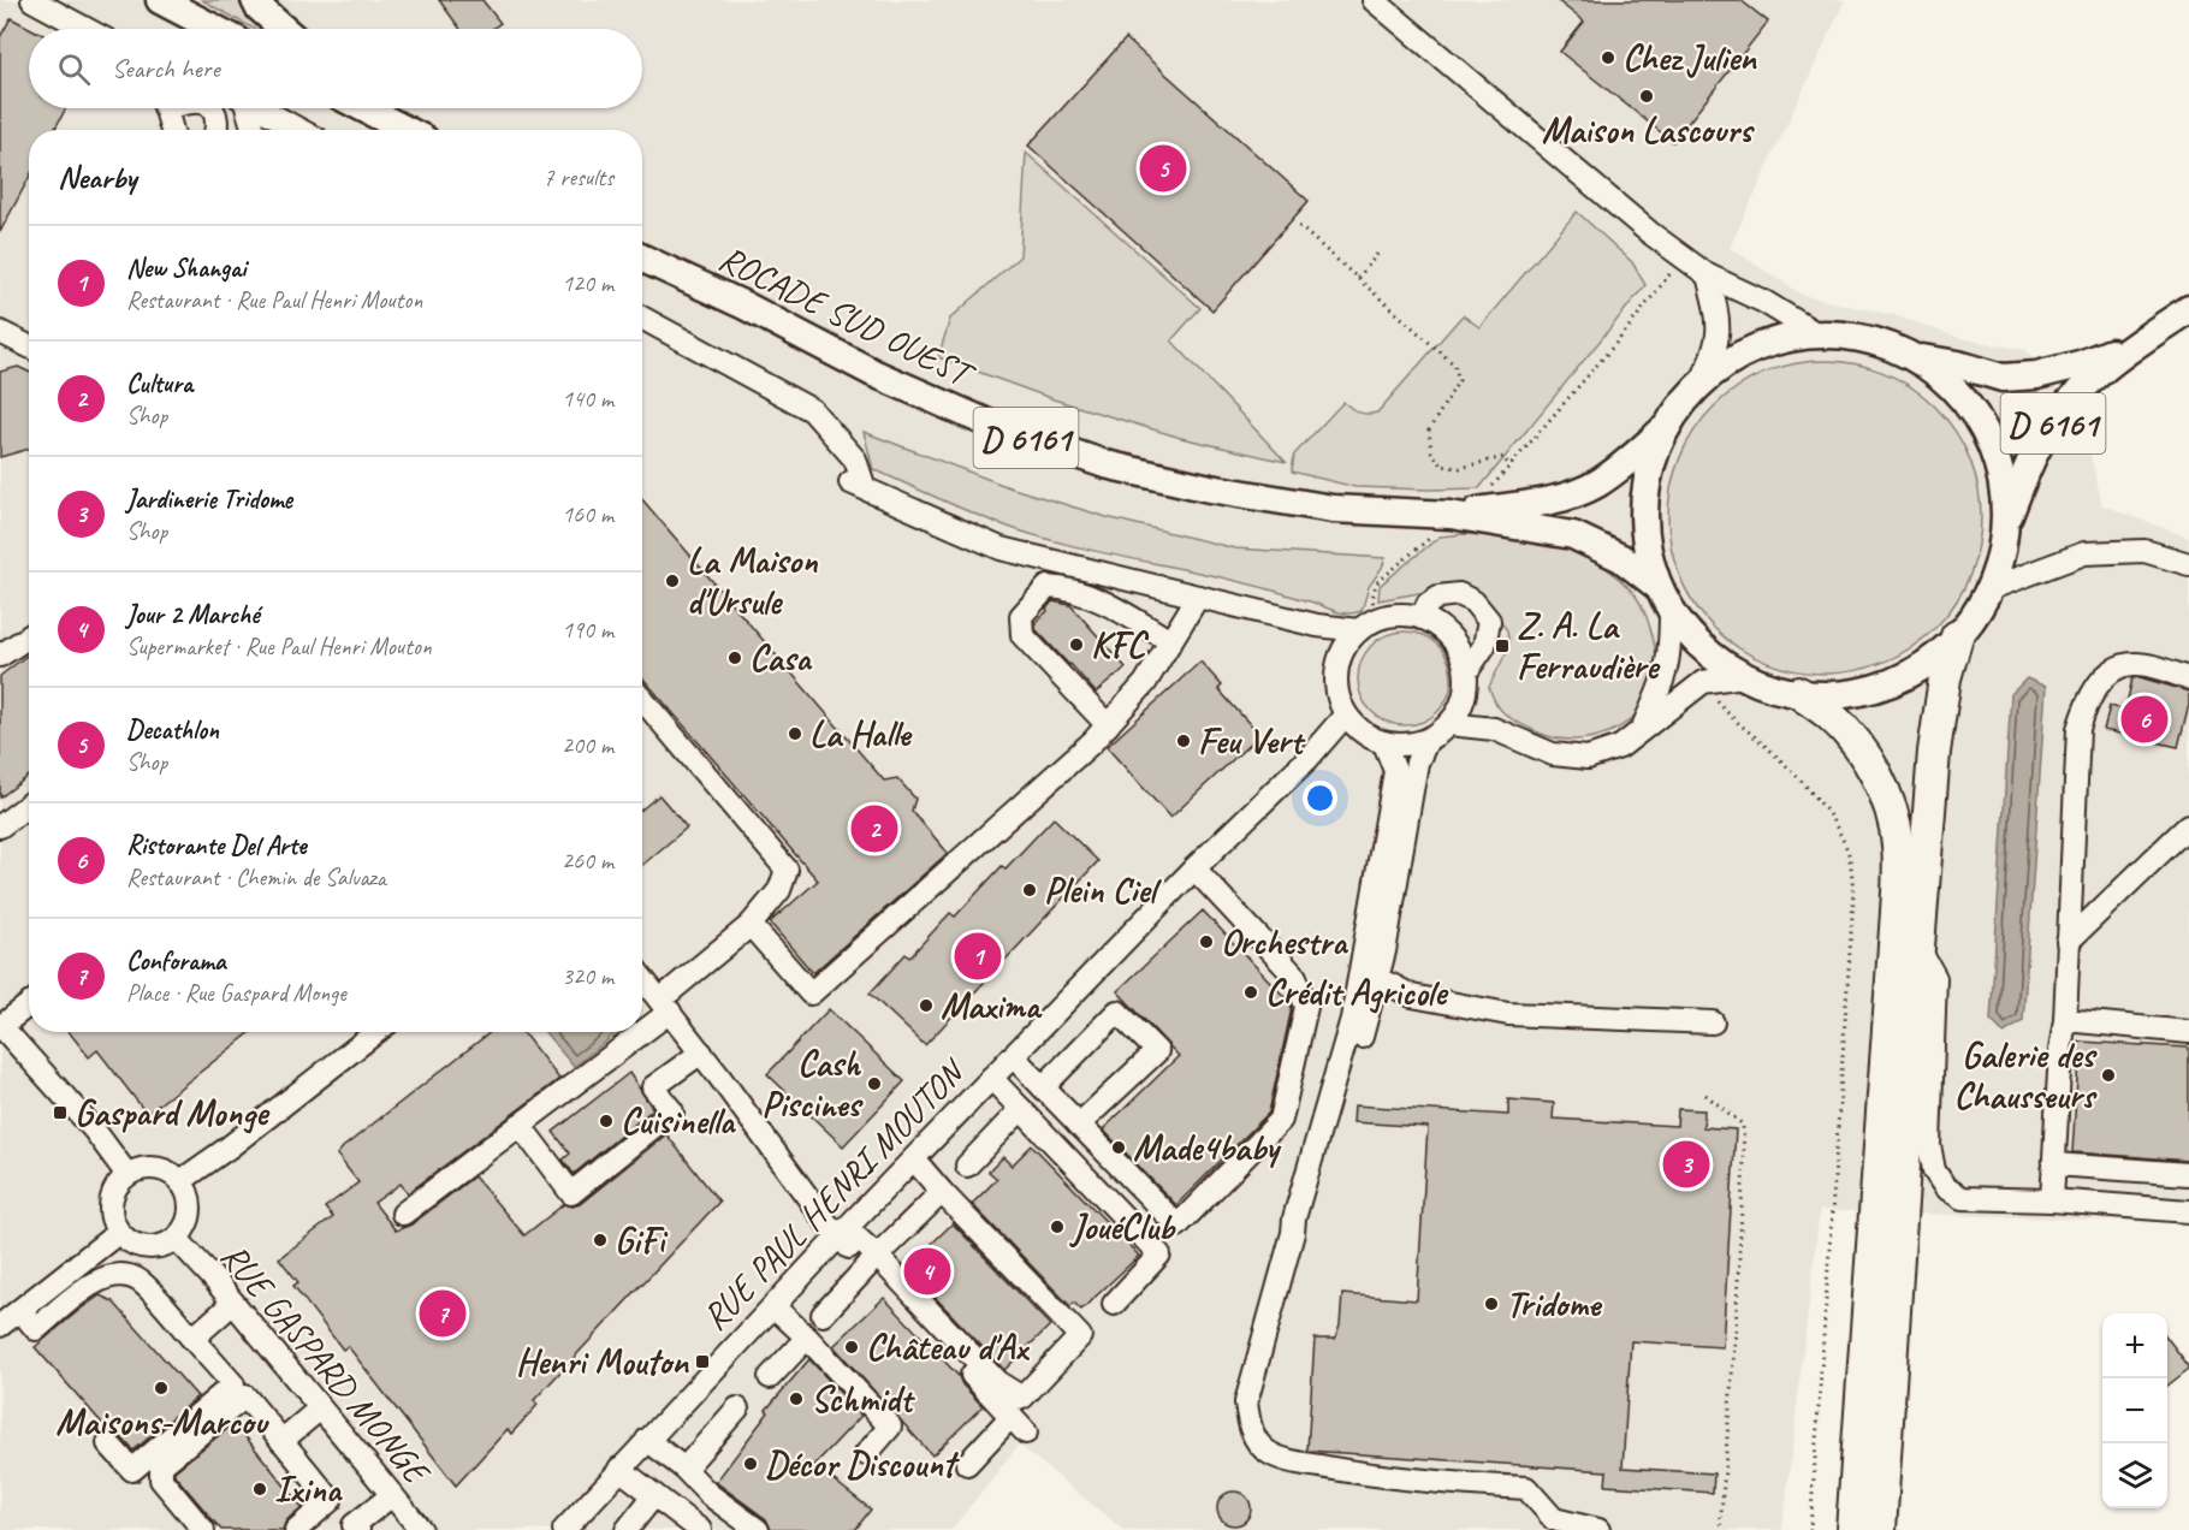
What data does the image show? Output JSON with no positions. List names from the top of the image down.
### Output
{
  "streets": {
    "main road": ["ROCADE SUD OUEST", "D 6161"],
    "street": ["RUE PAUL HENRI MOUTON", "RUE GASPARD MONGE"]
  },
  "places": {
    "other": [
      "Chez Julien",
      "Maison Lascours",
      "La Maison d'Ursule",
      "KFC",
      "Casa",
      "La Halle",
      "Feu Vert",
      "Plein Ciel",
      "Orchestra",
      "Crédit Agricole",
      "Maxima",
      "Galerie des Chausseurs",
      "Cash Piscines",
      "Cuisinella",
      "Made4baby",
      "JouéClub",
      "GiFi",
      "Tridome",
      "Château d'Ax",
      "Maisons-Marcou",
      "Schmidt",
      "Décor Discount",
      "Ixina"
    ],
    "transit": ["Z. A. La Ferraudière", "Gaspard Monge", "Henri Mouton"]
  },
  "page": {
    "search": "Search here",
    "heading": ["Nearby", "7 results"],
    "pins": [
      "5",
      "6",
      "2",
      "1",
      "3",
      "4",
      "7"
    ],
    "list": [
      {
        "mark": "1",
        "name": "New Shangai",
        "note": "Restaurant · Rue Paul Henri Mouton",
        "value": "120 m"
      },
      {
        "mark": "2",
        "name": "Cultura",
        "note": "Shop",
        "value": "140 m"
      },
      {
        "mark": "3",
        "name": "Jardinerie Tridome",
        "note": "Shop",
        "value": "160 m"
      },
      {
        "mark": "4",
        "name": "Jour 2 Marché",
        "note": "Supermarket · Rue Paul Henri Mouton",
        "value": "190 m"
      },
      {
        "mark": "5",
        "name": "Decathlon",
        "note": "Shop",
        "value": "200 m"
      },
      {
        "mark": "6",
        "name": "Ristorante Del Arte",
        "note": "Restaurant · Chemin de Salvaza",
        "value": "260 m"
      },
      {
        "mark": "7",
        "name": "Conforama",
        "note": "Place · Rue Gaspard Monge",
        "value": "320 m"
      }
    ],
    "map_buttons": ["+", "−"]
  }
}
